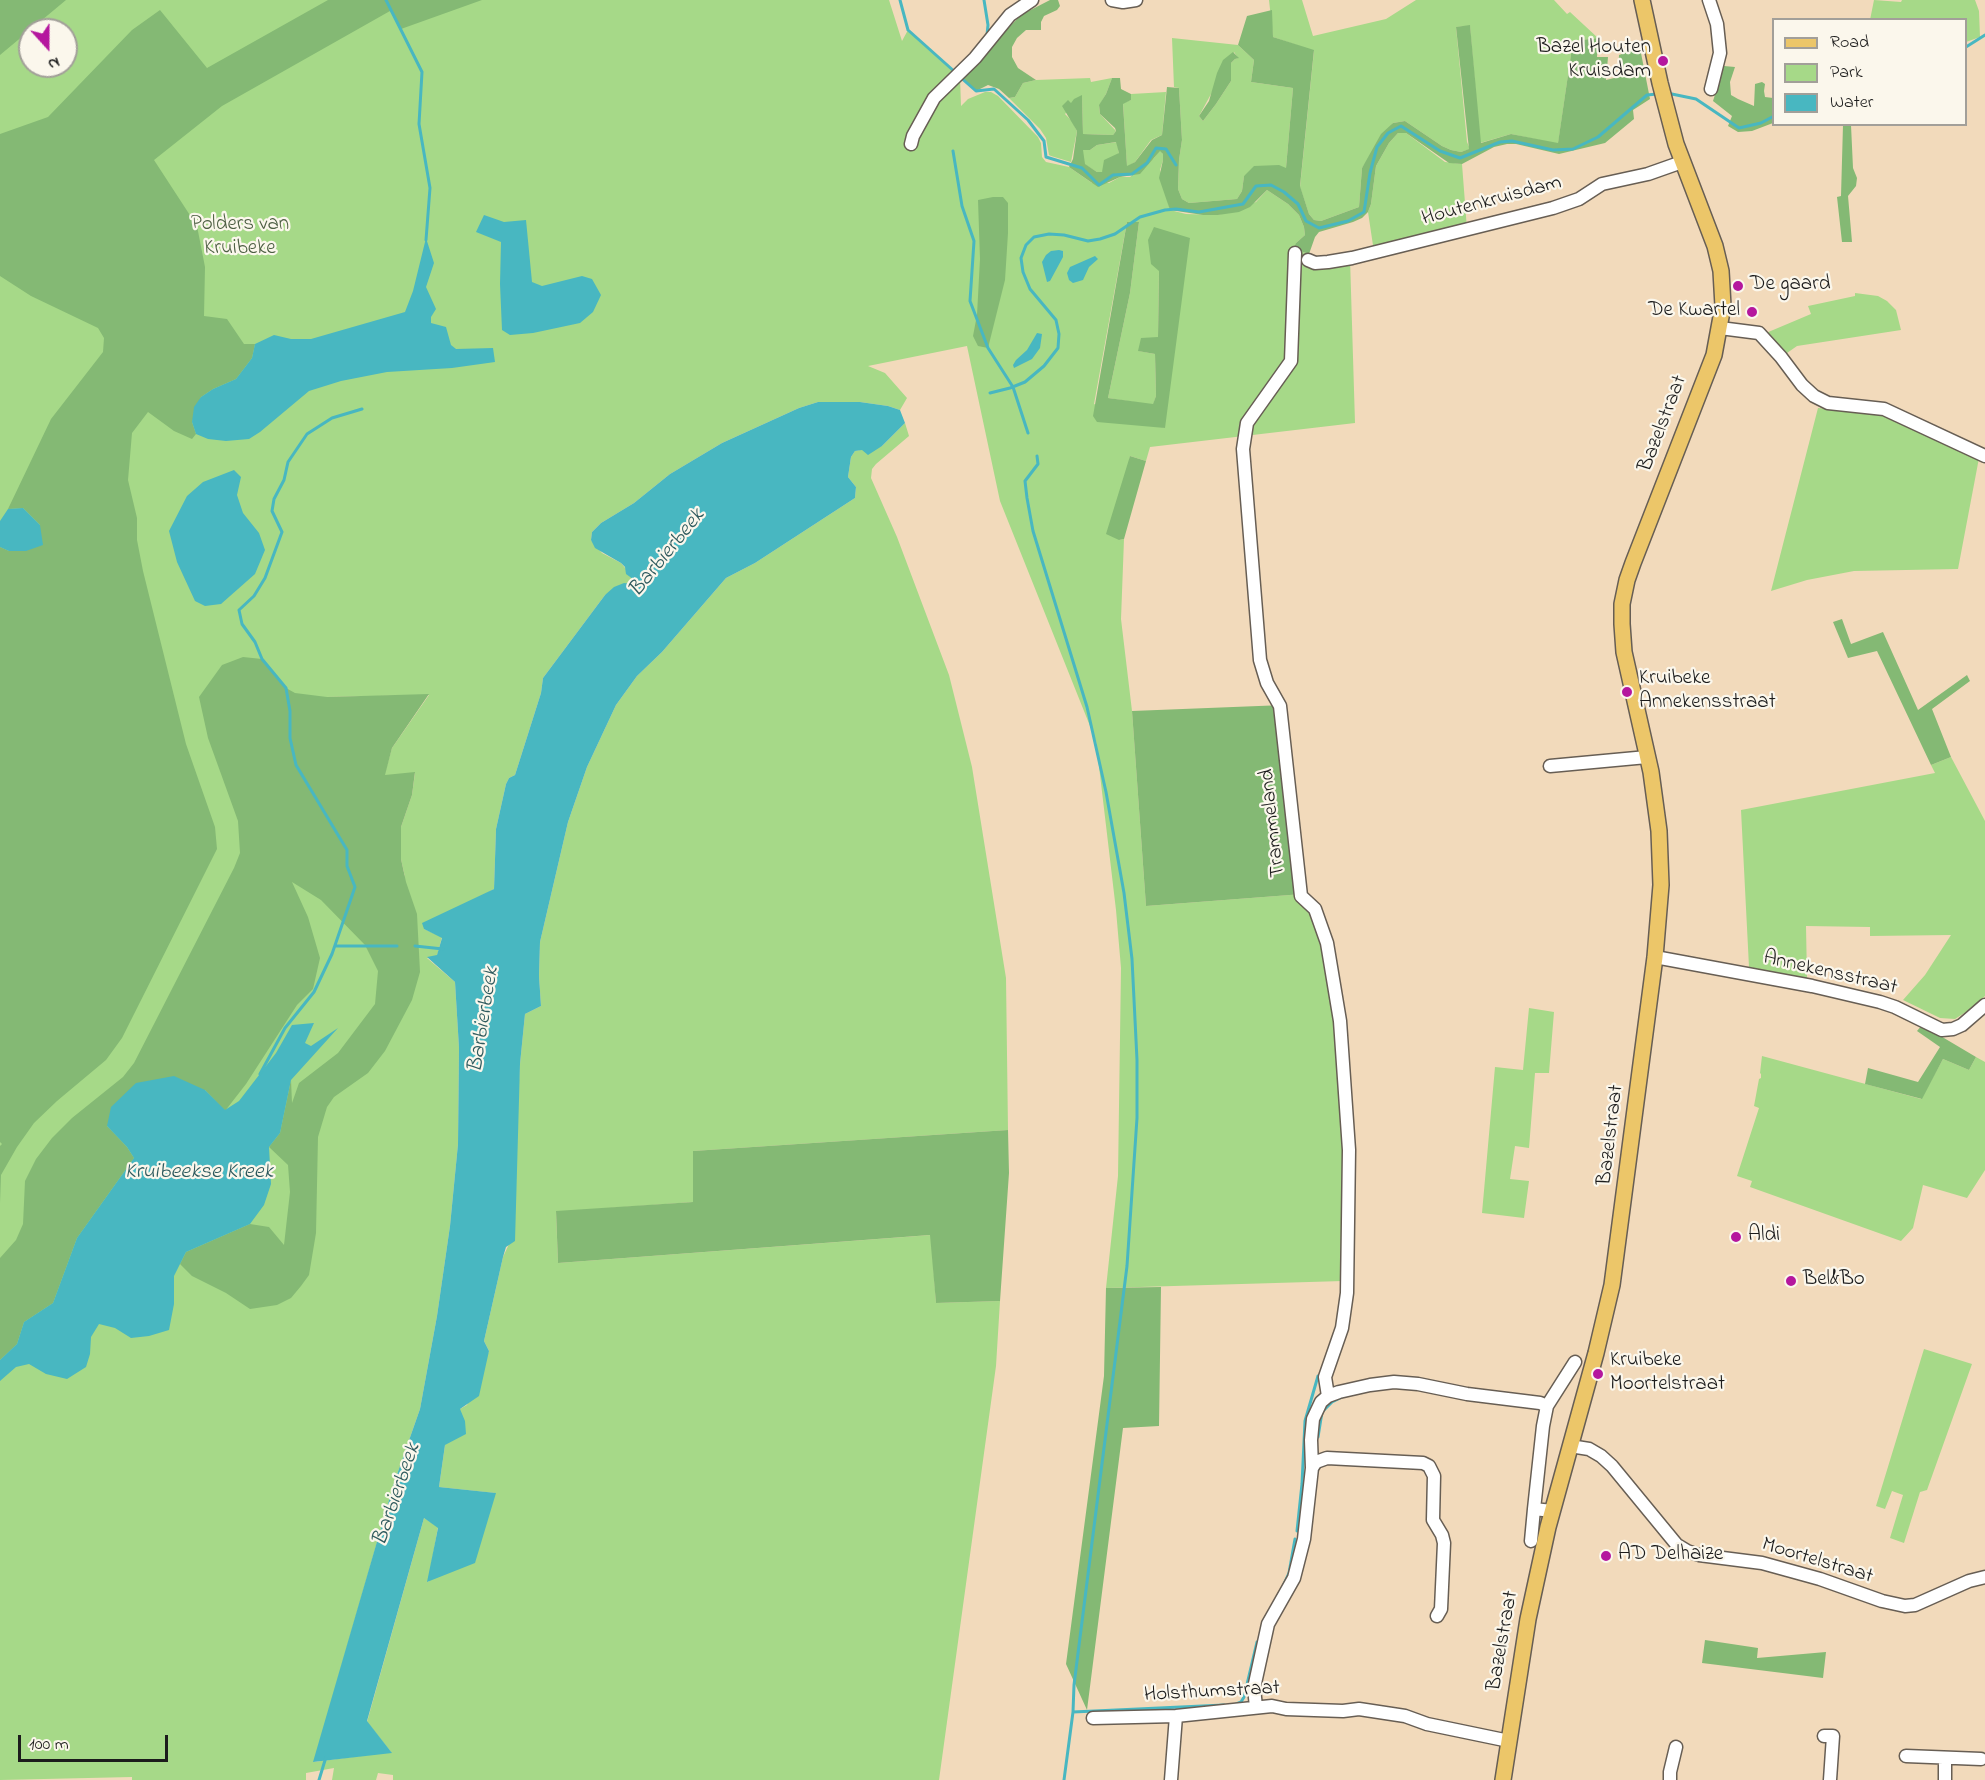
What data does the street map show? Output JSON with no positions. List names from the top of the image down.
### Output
{
  "streets": {
    "main road": ["Bazelstraat"],
    "street": [
      "Houtenkruisdam",
      "Trammeland",
      "Annekensstraat",
      "Moortelstraat",
      "Holsthumstraat"
    ]
  },
  "crossings": [
    ["Houtenkruisdam", "Bazelstraat"],
    ["Bazelstraat", "Annekensstraat"],
    ["Bazelstraat", "Moortelstraat"],
    ["Bazelstraat", "Holsthumstraat"]
  ],
  "water": ["Barbierbeek", "Kruibeekse Kreek"],
  "parks": ["Polders van Kruibeke"],
  "places": [
    "Bazel Houten Kruisdam",
    "De gaard",
    "De Kwartel",
    "Kruibeke Annekensstraat",
    "Aldi",
    "Bel&Bo",
    "Kruibeke Moortelstraat",
    "AD Delhaize"
  ],
  "legend": ["Road", "Park", "Water"],
  "scale_bar": "100 m",
  "north": "bottom"
}
